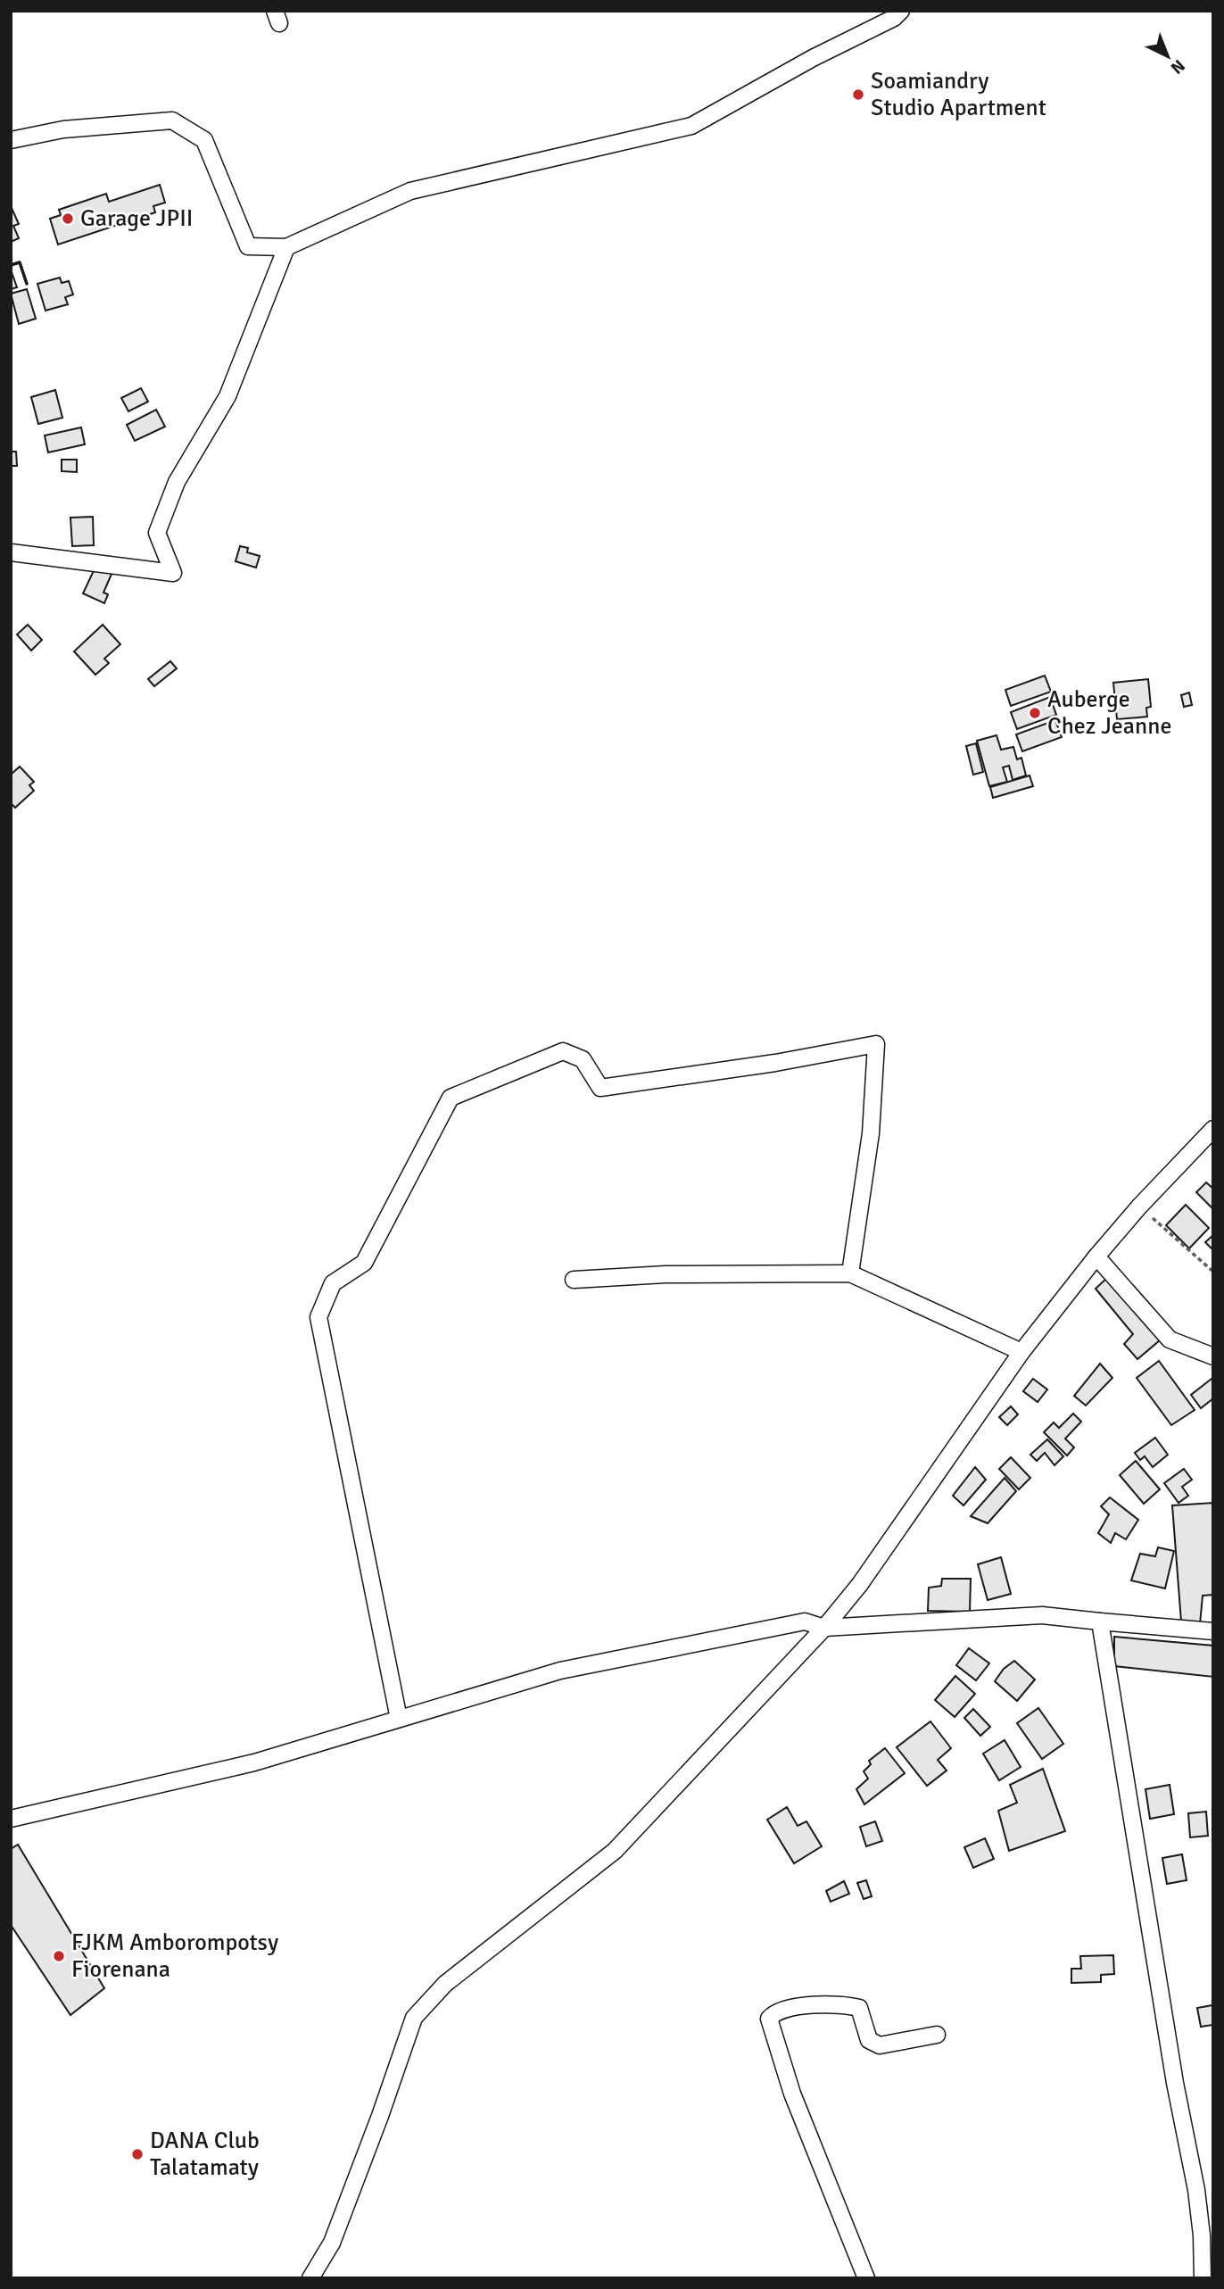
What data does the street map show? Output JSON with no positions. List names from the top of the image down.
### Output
{
  "places": [
    "Soamiandry Studio Apartment",
    "Garage JPII",
    "Auberge Chez Jeanne",
    "FJKM Amborompotsy Fiorenana",
    "DANA Club Talatamaty"
  ],
  "north": "bottom right"
}
